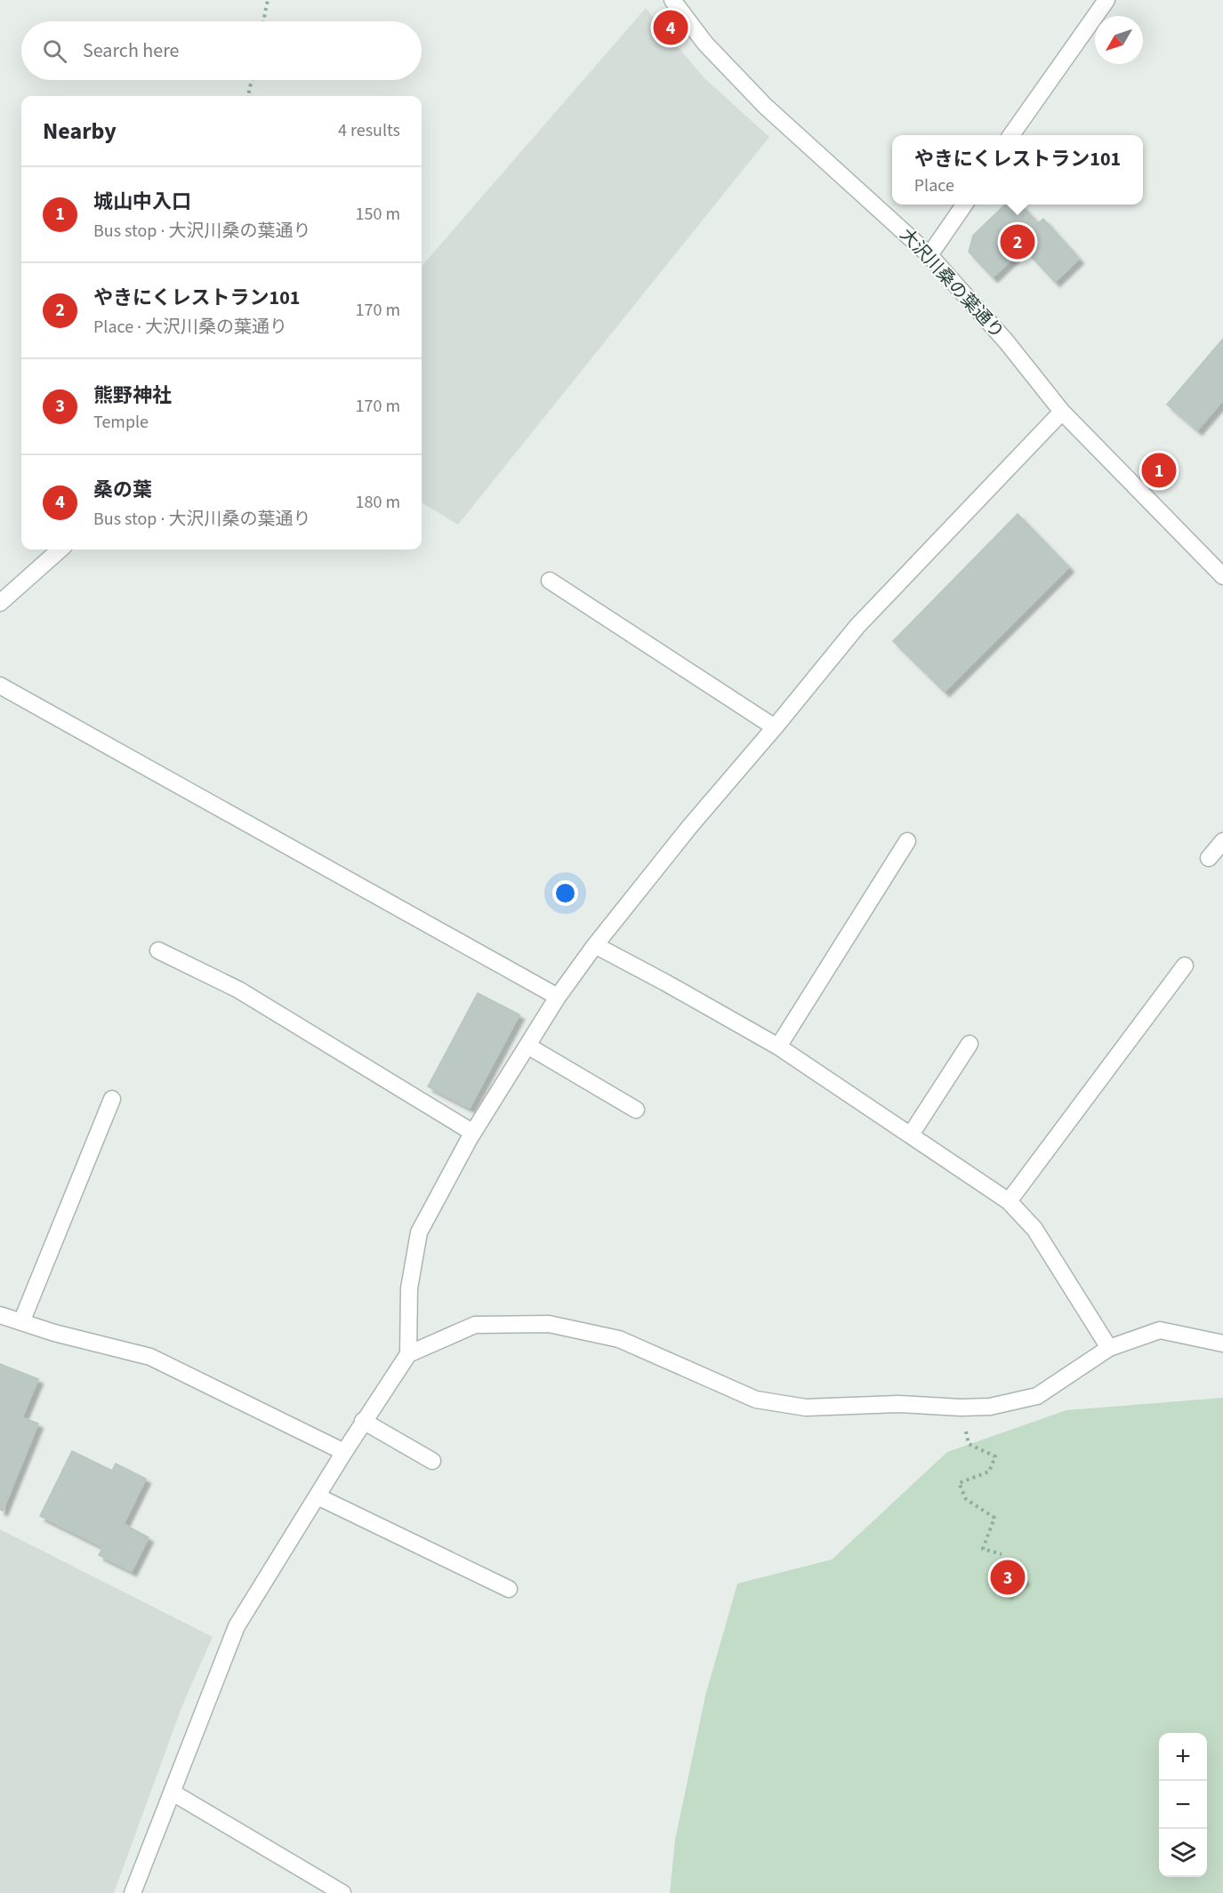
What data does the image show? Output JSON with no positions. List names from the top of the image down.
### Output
{
  "streets": {
    "street": ["大沢川桑の葉通り"]
  },
  "north": "bottom left",
  "page": {
    "pins": [
      "4",
      "2",
      "1",
      "3"
    ],
    "search": "Search here",
    "heading": ["Nearby", "4 results"],
    "popup": ["やきにくレストラン101", "Place"],
    "list": [
      {
        "mark": "1",
        "name": "城山中入口",
        "note": "Bus stop · 大沢川桑の葉通り",
        "value": "150 m"
      },
      {
        "mark": "2",
        "name": "やきにくレストラン101",
        "note": "Place · 大沢川桑の葉通り",
        "value": "170 m"
      },
      {
        "mark": "3",
        "name": "熊野神社",
        "note": "Temple",
        "value": "170 m"
      },
      {
        "mark": "4",
        "name": "桑の葉",
        "note": "Bus stop · 大沢川桑の葉通り",
        "value": "180 m"
      }
    ],
    "map_buttons": ["+", "−"]
  }
}
